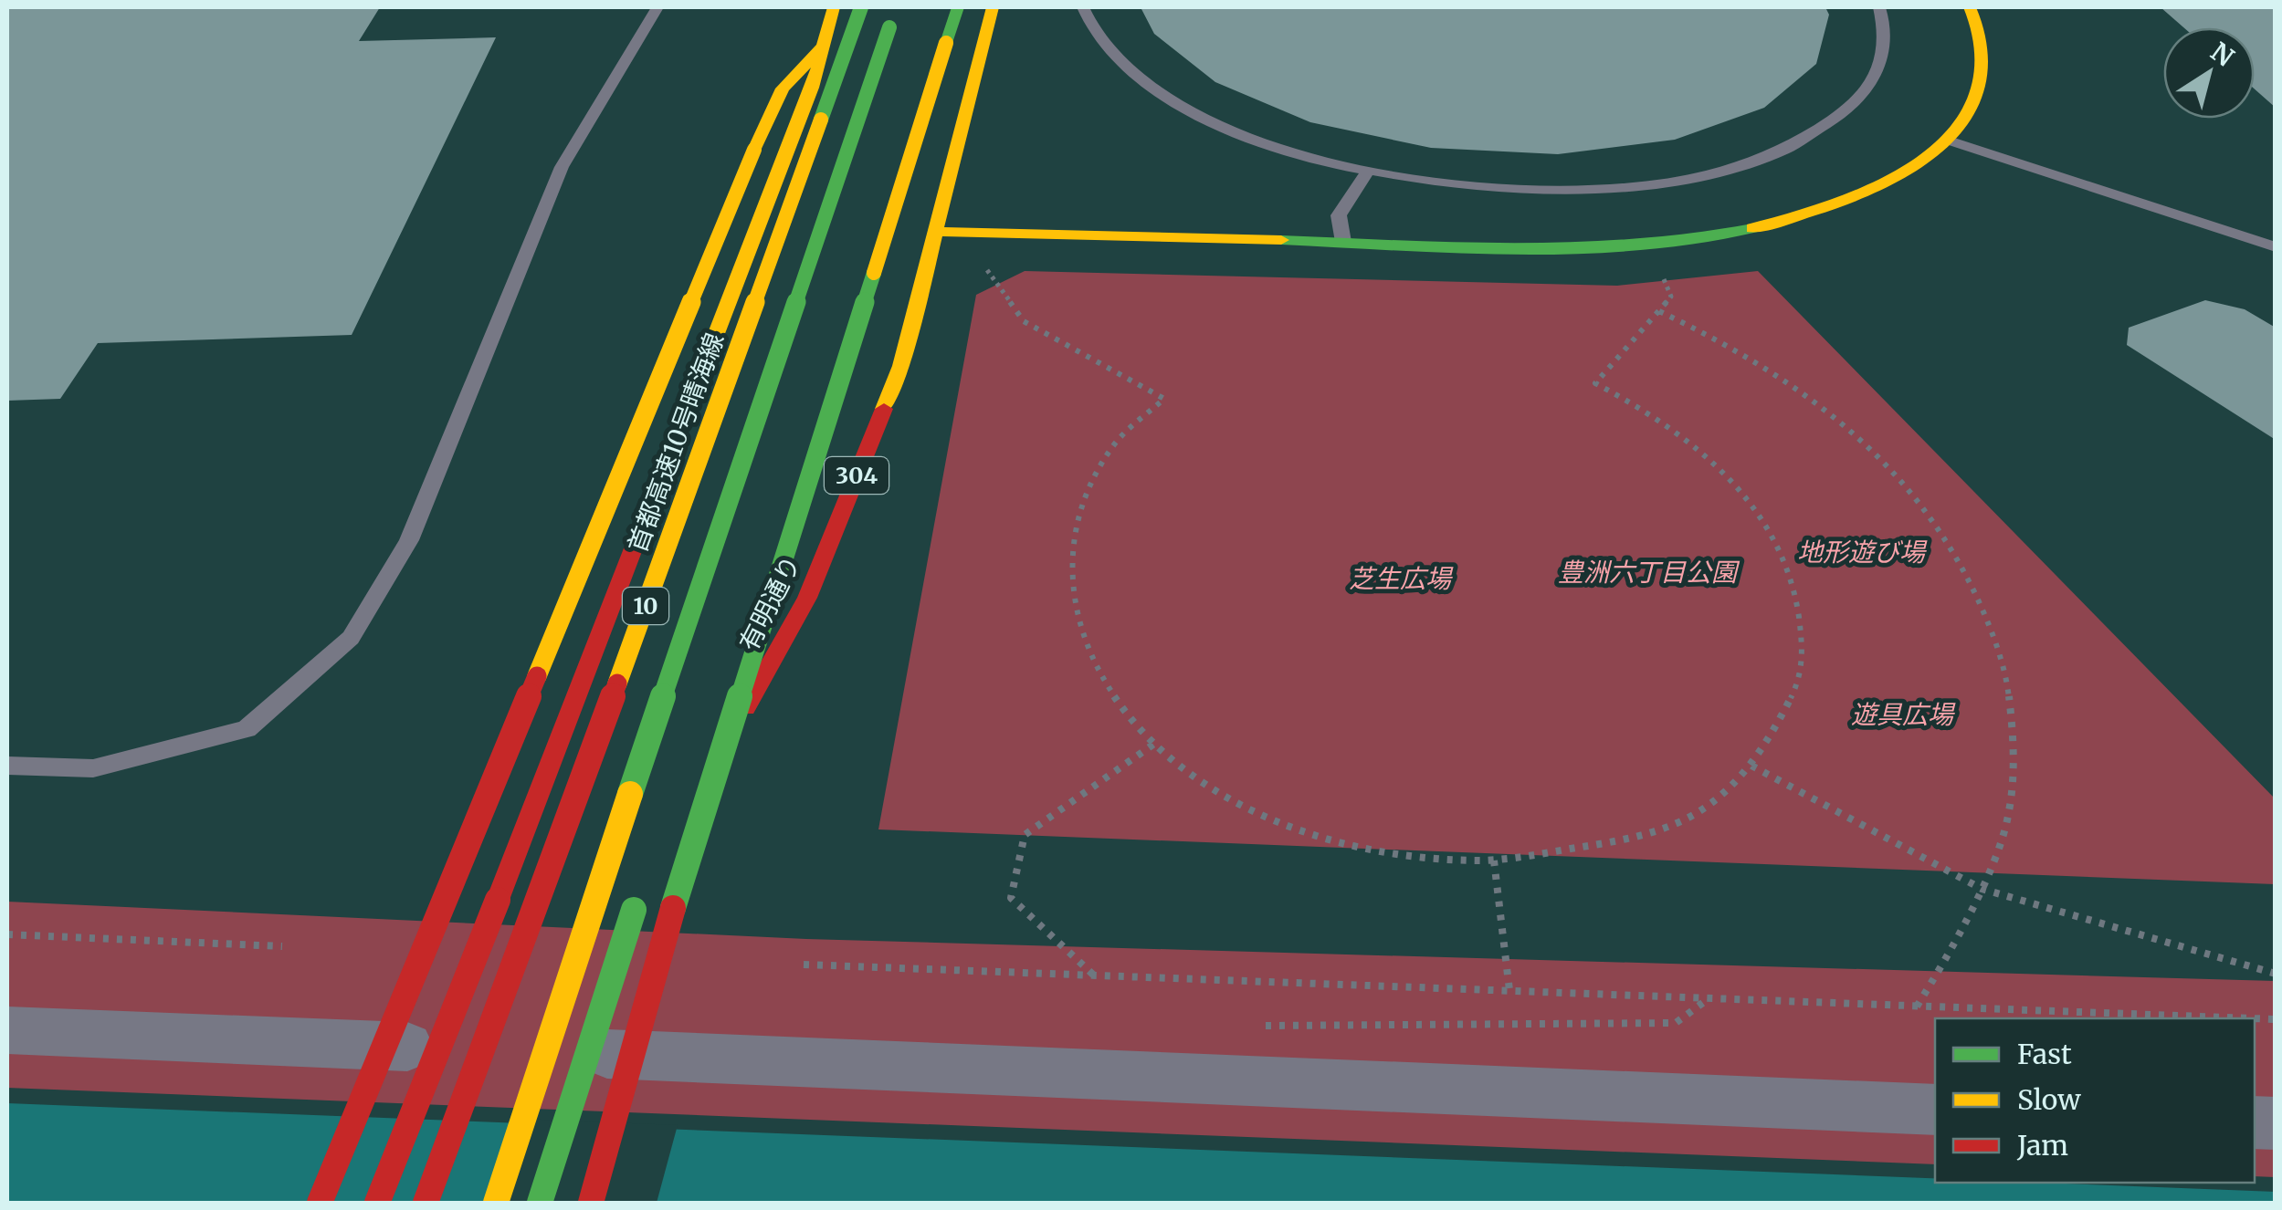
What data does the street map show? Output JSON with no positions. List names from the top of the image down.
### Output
{
  "streets": {
    "main road": [
      "首都高速10号晴海線",
      "304",
      "有明通り",
      "10"
    ]
  },
  "parks": [
    "地形遊び場",
    "豊洲六丁目公園",
    "芝生広場",
    "遊具広場"
  ],
  "legend": ["Fast", "Slow", "Jam"],
  "north": "top right"
}
